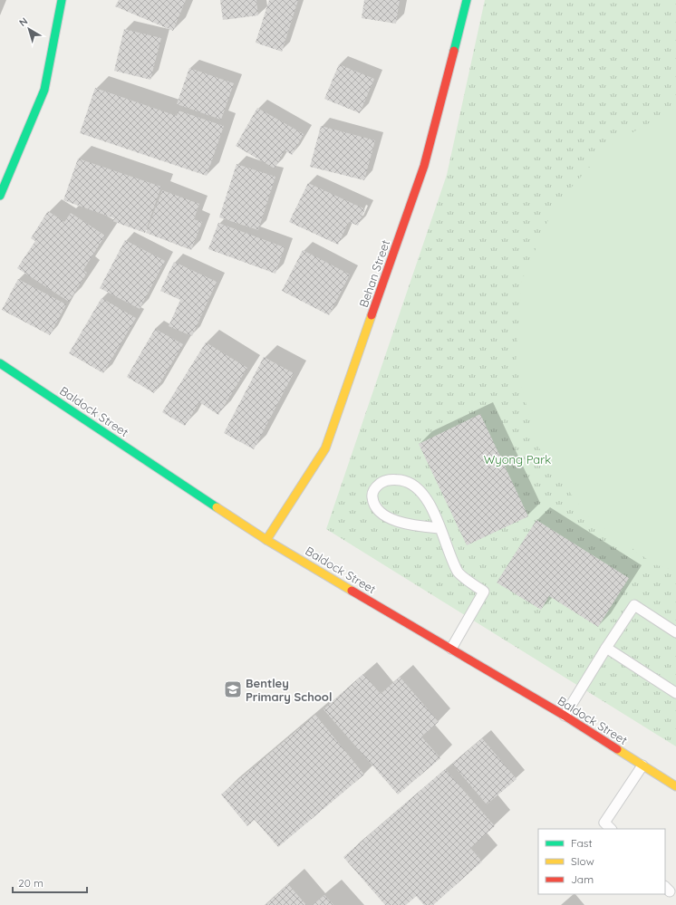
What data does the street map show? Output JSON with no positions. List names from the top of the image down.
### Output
{
  "streets": {
    "street": ["Behan Street", "Baldock Street"]
  },
  "crossings": [
    ["Behan Street", "Baldock Street"]
  ],
  "parks": ["Wyong Park"],
  "places": {
    "school or university": ["Bentley Primary School"]
  },
  "legend": ["Fast", "Slow", "Jam"],
  "scale_bar": "20 m",
  "north": "top left"
}
